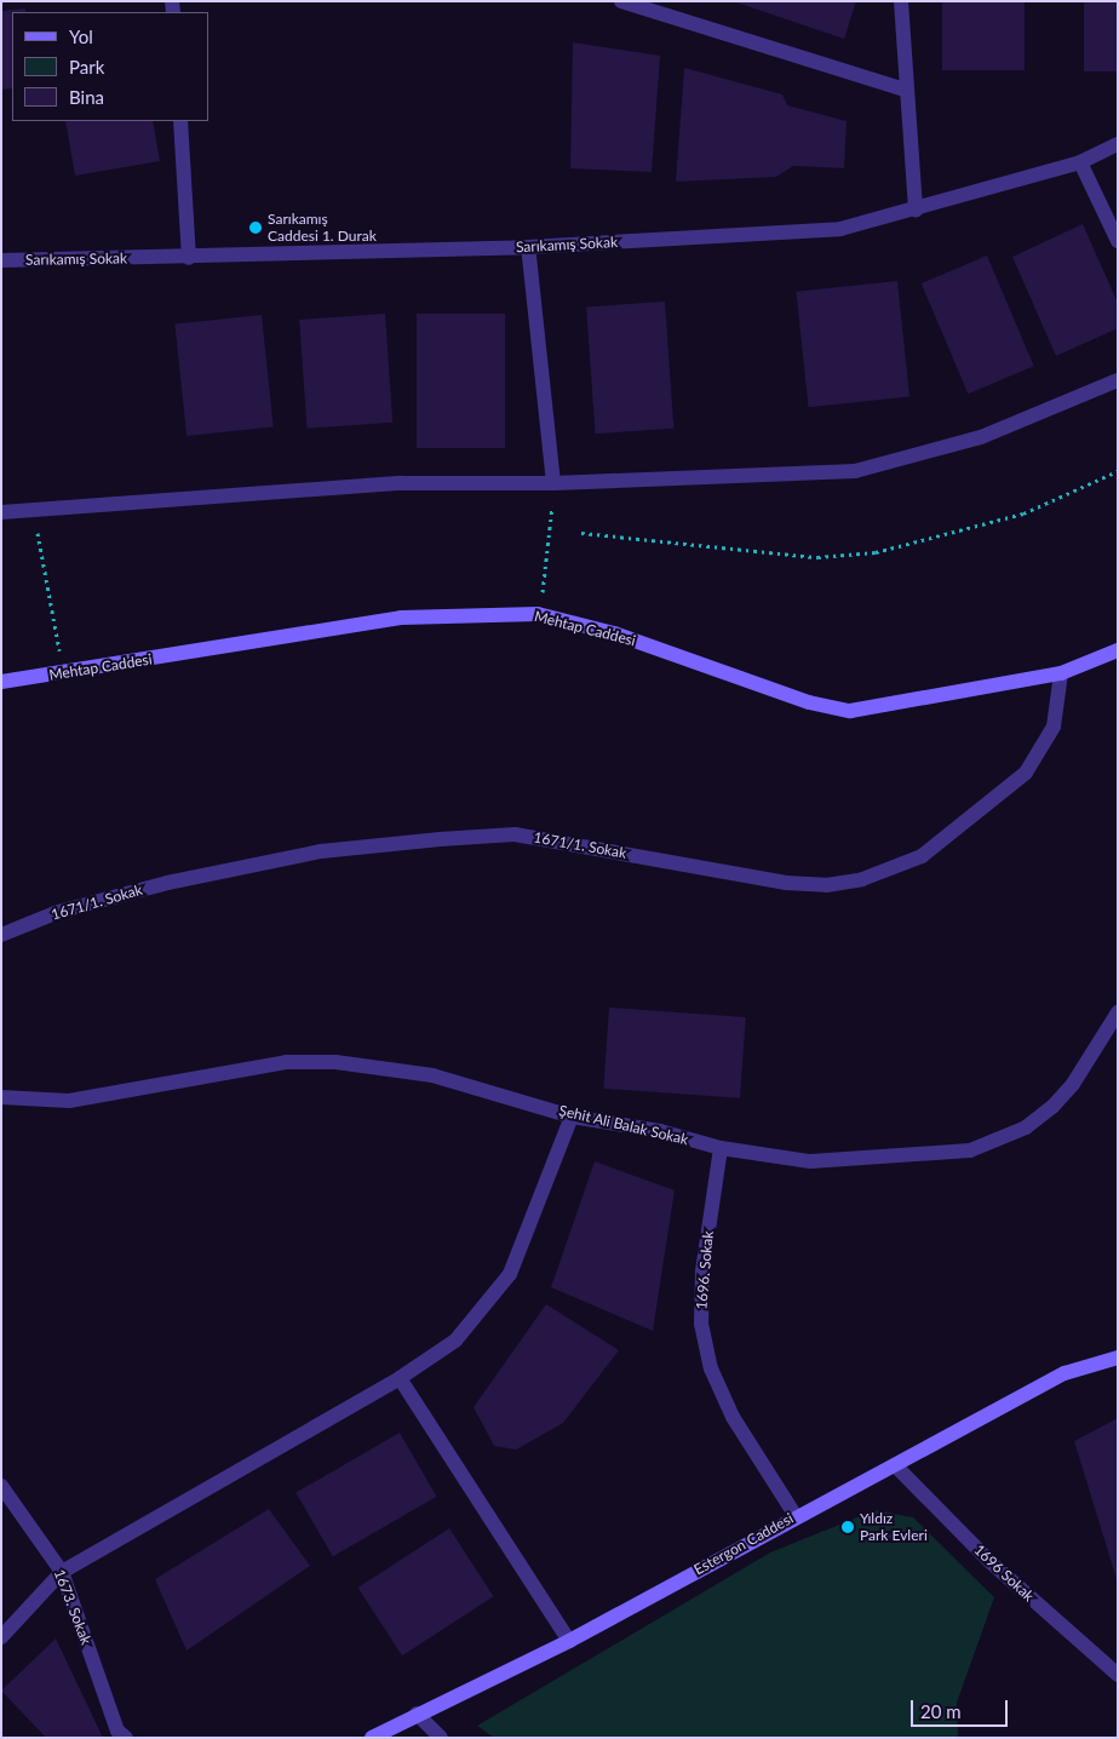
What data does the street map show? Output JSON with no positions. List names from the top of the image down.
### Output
{
  "streets": {
    "main road": ["Mehtap Caddesi", "Estergon Caddesi"],
    "street": [
      "Sarıkamış Sokak",
      "1671/1. Sokak",
      "Şehit Ali Balak Sokak",
      "1696. Sokak",
      "1696 Sokak",
      "1673. Sokak"
    ]
  },
  "crossings": [
    ["Mehtap Caddesi", "1671/1. Sokak"],
    ["Şehit Ali Balak Sokak", "1696. Sokak"],
    ["1696. Sokak", "Estergon Caddesi"],
    ["Estergon Caddesi", "1696 Sokak"]
  ],
  "places": ["Sarıkamış Caddesi 1. Durak", "Yıldız Park Evleri"],
  "legend": ["Yol", "Park", "Bina"],
  "scale_bar": "20 m"
}
